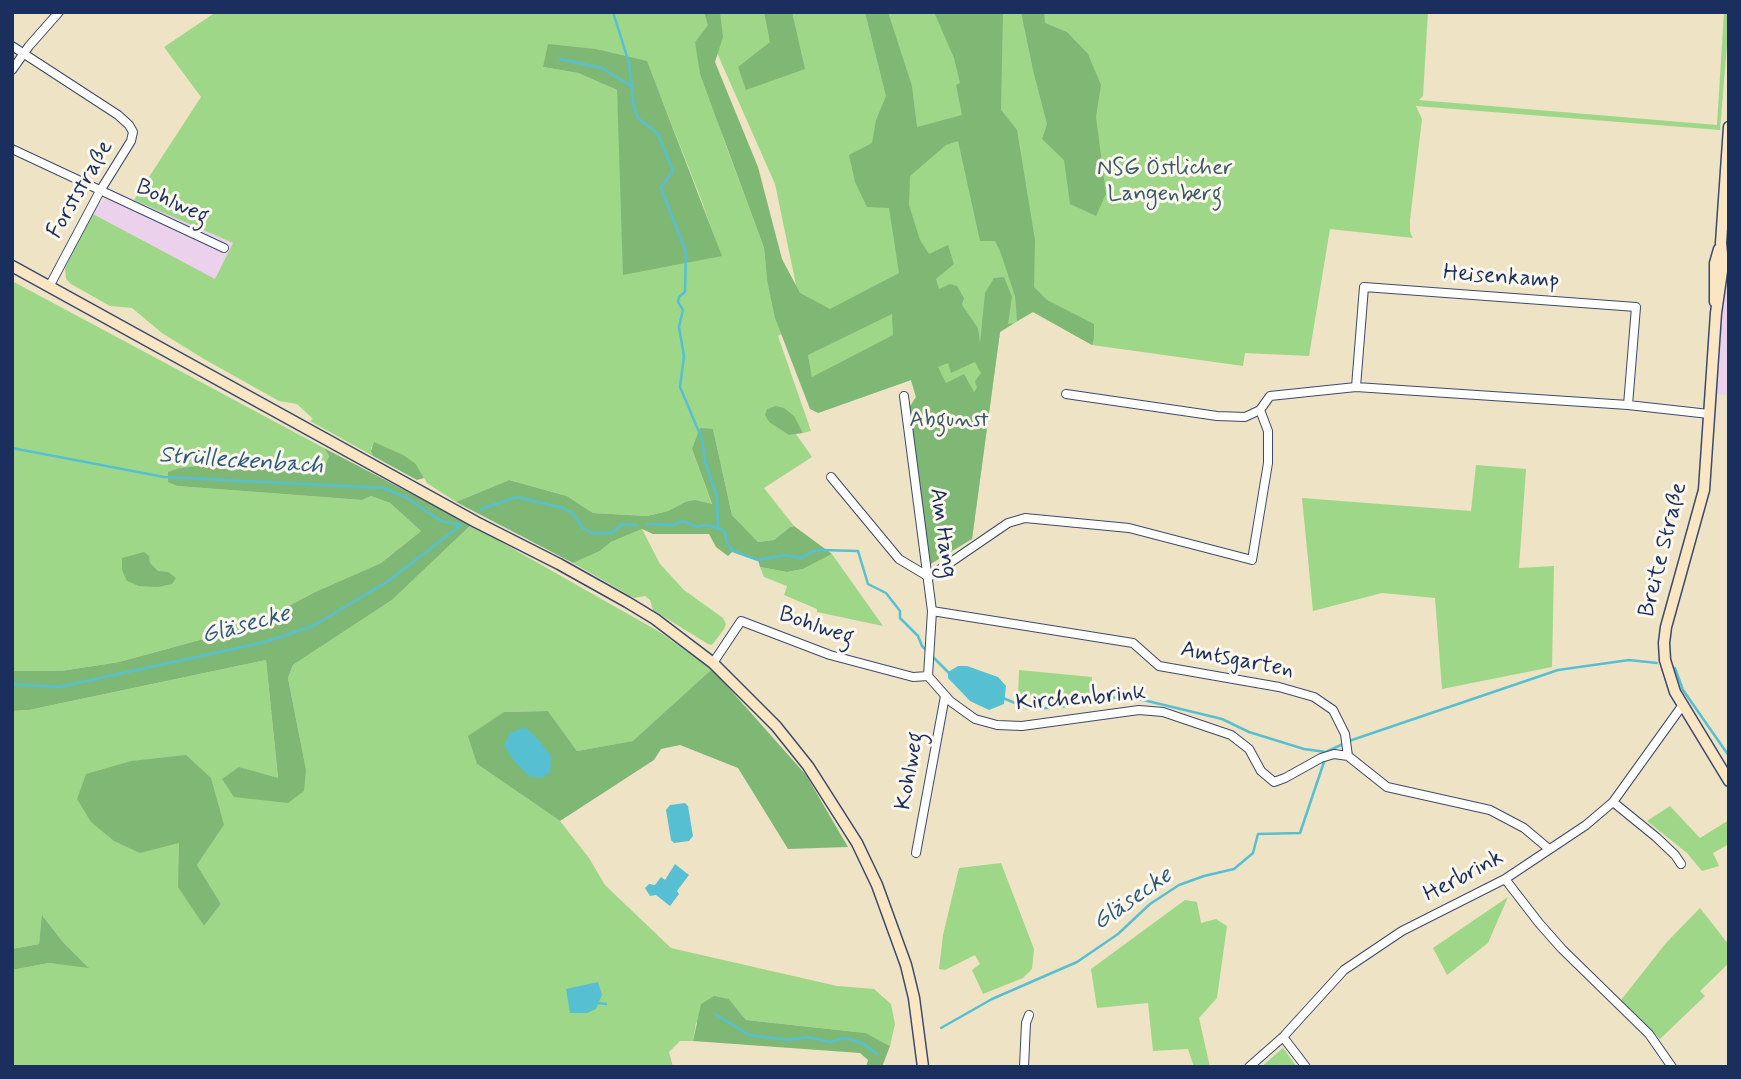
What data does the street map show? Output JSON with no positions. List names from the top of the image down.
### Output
{
  "streets": {
    "main road": ["Breite Straße"],
    "street": [
      "Forststraße",
      "Bohlweg",
      "Heisenkamp",
      "Am Hang",
      "Amtsgarten",
      "Kirchenbrink",
      "Kohlweg",
      "Herbrink"
    ]
  },
  "crossings": [
    ["Forststraße", "Bohlweg"],
    ["Bohlweg", "Am Hang"],
    ["Bohlweg", "Kirchenbrink"],
    ["Am Hang", "Amtsgarten"],
    ["Am Hang", "Kirchenbrink"],
    ["Breite Straße", "Herbrink"],
    ["Amtsgarten", "Kirchenbrink"],
    ["Kirchenbrink", "Kohlweg"]
  ],
  "water": ["Strülleckenbach", "Gläsecke"],
  "parks": ["NSG Östlicher Langenberg", "Abgunst"]
}
